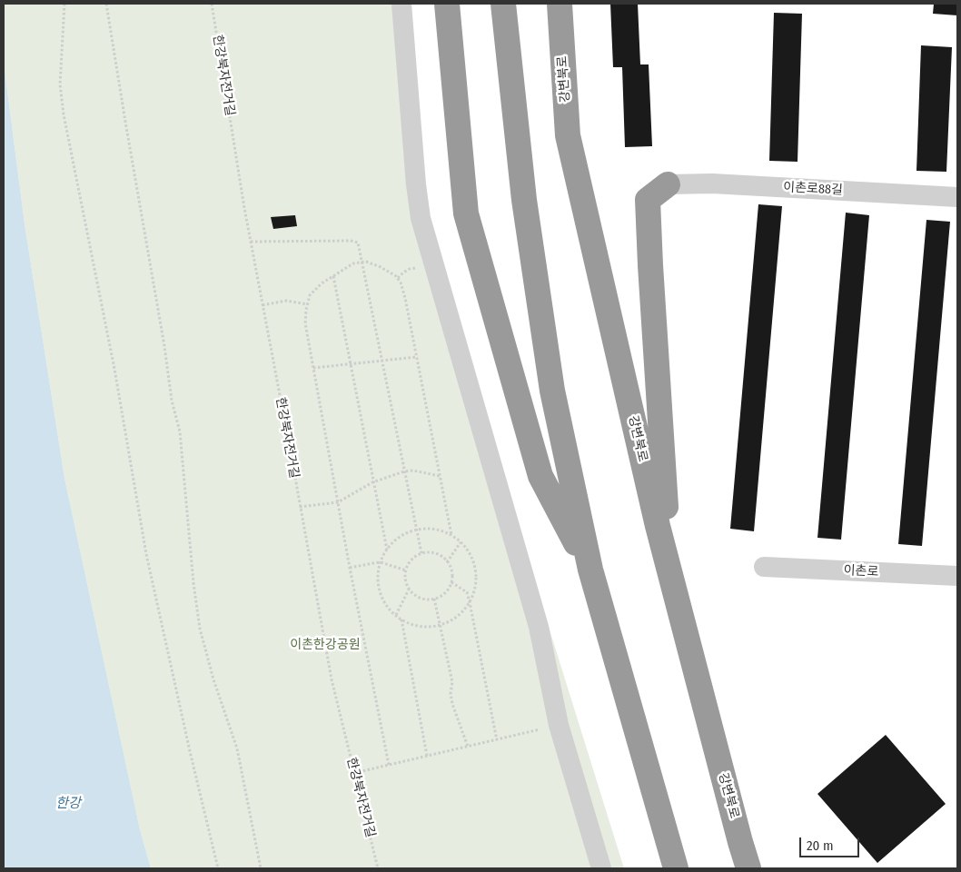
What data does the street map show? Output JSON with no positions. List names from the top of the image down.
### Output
{
  "streets": {
    "highway": ["강변북로"],
    "street": ["이촌로88길", "이촌로"],
    "path": ["한강북자전거길"]
  },
  "water": ["한강"],
  "parks": ["이촌한강공원"],
  "scale_bar": "20 m"
}
